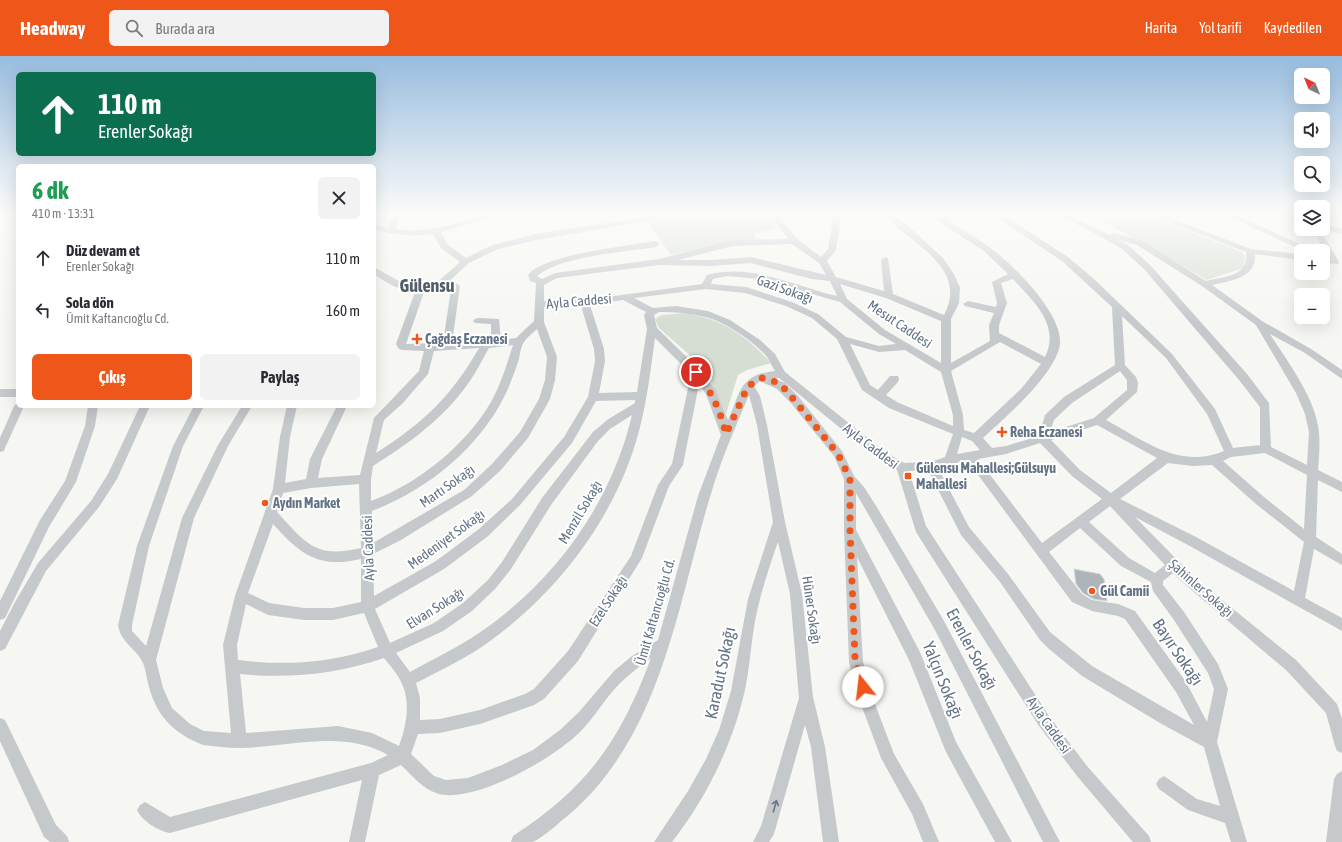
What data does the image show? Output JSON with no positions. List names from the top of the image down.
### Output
{
  "streets": {
    "street": [
      "Gazi Sokağı",
      "Ayla Caddesi",
      "Mesut Caddesi",
      "Martı Sokağı",
      "Menzil Sokağı",
      "Medeniyet Sokağı",
      "Şahinler Sokağı",
      "Ezel Sokağı",
      "Elvan Sokağı",
      "Hüner Sokağı",
      "Ümit Kaftancıoğlu Cd.",
      "Erenler Sokağı",
      "Bayır Sokağı",
      "Karadut Sokağı",
      "Yalçın Sokağı"
    ]
  },
  "crossings": [
    ["Gazi Sokağı", "Ayla Caddesi"],
    ["Ayla Caddesi", "Martı Sokağı"],
    ["Ayla Caddesi", "Menzil Sokağı"],
    ["Ayla Caddesi", "Medeniyet Sokağı"],
    ["Ayla Caddesi", "Ezel Sokağı"],
    ["Ayla Caddesi", "Elvan Sokağı"],
    ["Menzil Sokağı", "Elvan Sokağı"],
    ["Hüner Sokağı", "Ümit Kaftancıoğlu Cd."],
    ["Hüner Sokağı", "Karadut Sokağı"],
    ["Erenler Sokağı", "Yalçın Sokağı"]
  ],
  "districts": ["Gülensu"],
  "places": {
    "health": ["Çağdaş Eczanesi", "Reha Eczanesi"],
    "transit": ["Gülensu Mahallesi;Gülsuyu Mahallesi"],
    "other": ["Aydın Market", "Gül Camii"]
  },
  "north": "top left",
  "page": {
    "header": "Headway",
    "search": "Burada ara",
    "nav": ["Harita", "Yol tarifi", "Kaydedilen"],
    "map_buttons": ["+", "−"],
    "turn": ["110 m", "Erenler Sokağı"],
    "heading": ["6 dk", "410 m · 13:31"],
    "list": [
      {
        "name": "Düz devam et",
        "note": "Erenler Sokağı",
        "value": "110 m"
      },
      {
        "name": "Sola dön",
        "note": "Ümit Kaftancıoğlu Cd.",
        "value": "160 m"
      }
    ],
    "buttons": ["Çıkış", "Paylaş"]
  }
}
